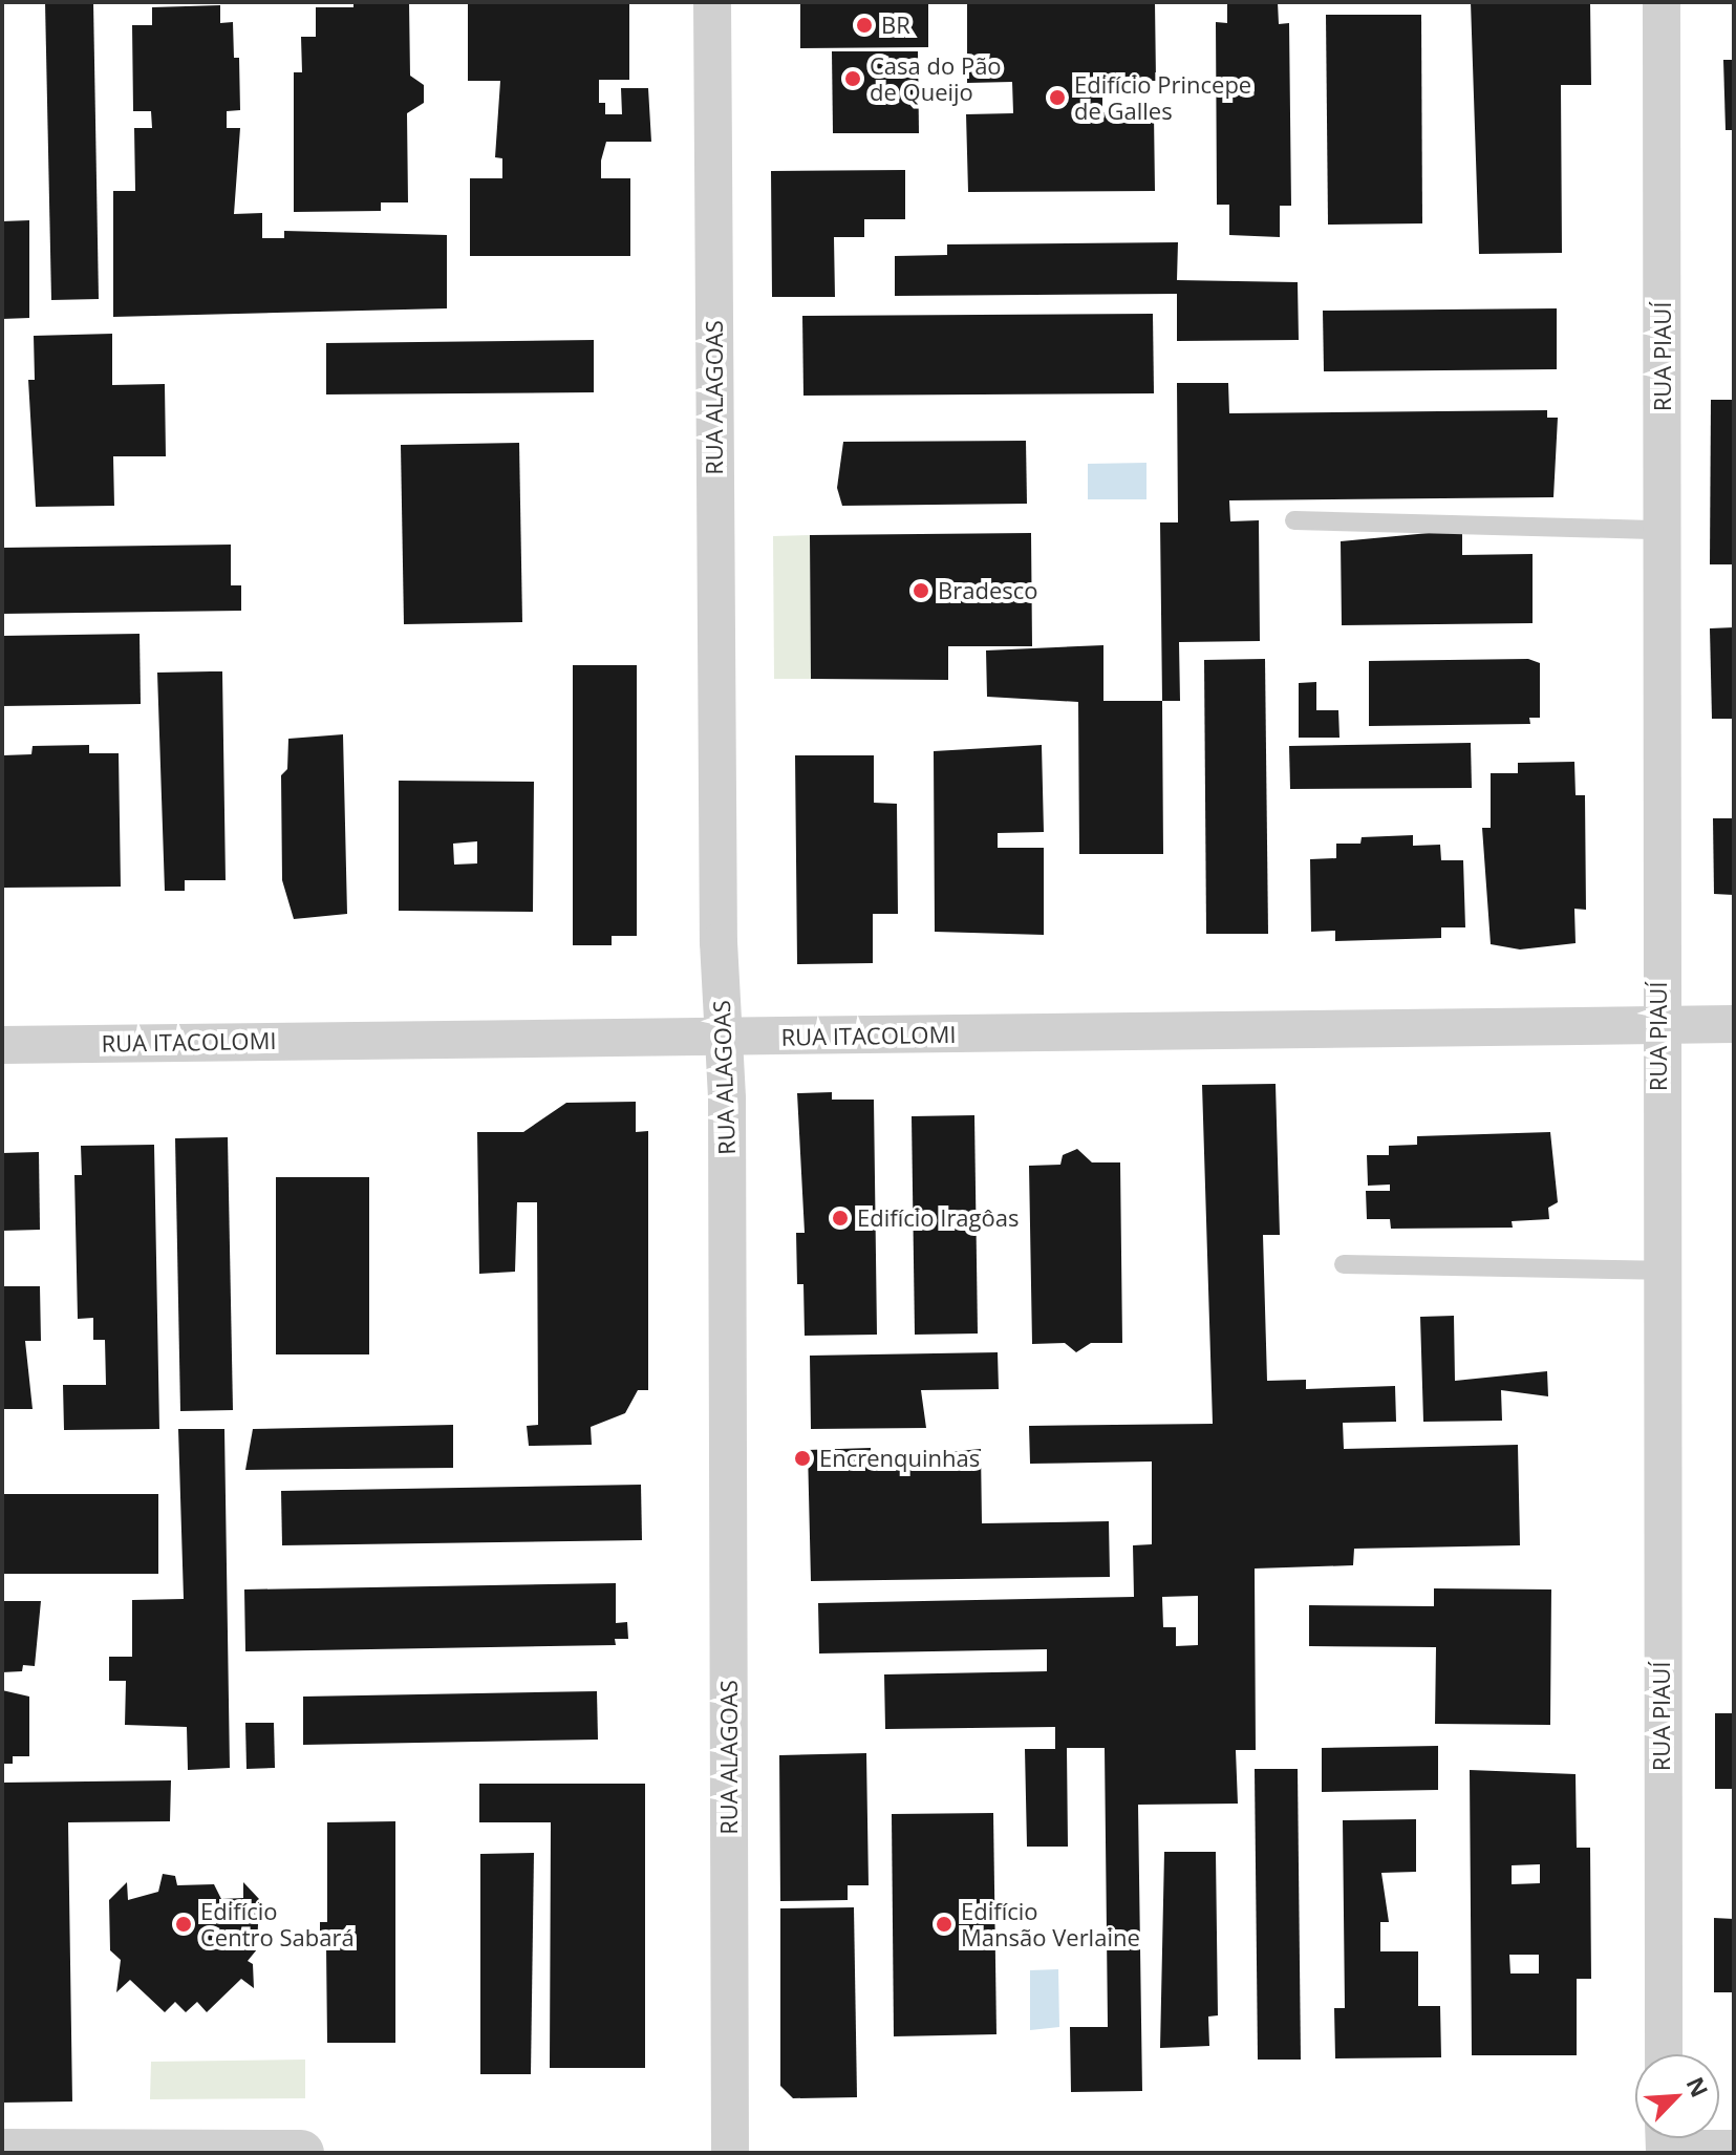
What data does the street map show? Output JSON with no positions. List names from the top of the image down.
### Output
{
  "streets": {
    "street": ["RUA PIAUÍ", "RUA ALAGOAS", "RUA ITACOLOMI"]
  },
  "crossings": [
    ["RUA PIAUÍ", "RUA ITACOLOMI"],
    ["RUA ALAGOAS", "RUA ITACOLOMI"]
  ],
  "places": [
    "BR",
    "Casa do Pão de Queijo",
    "Edifício Princepe de Galles",
    "Bradesco",
    "Edifício Iragôas",
    "Encrenquinhas",
    "Edifício Centro Sabará",
    "Edifício Mansão Verlaine"
  ],
  "north": "top right"
}
